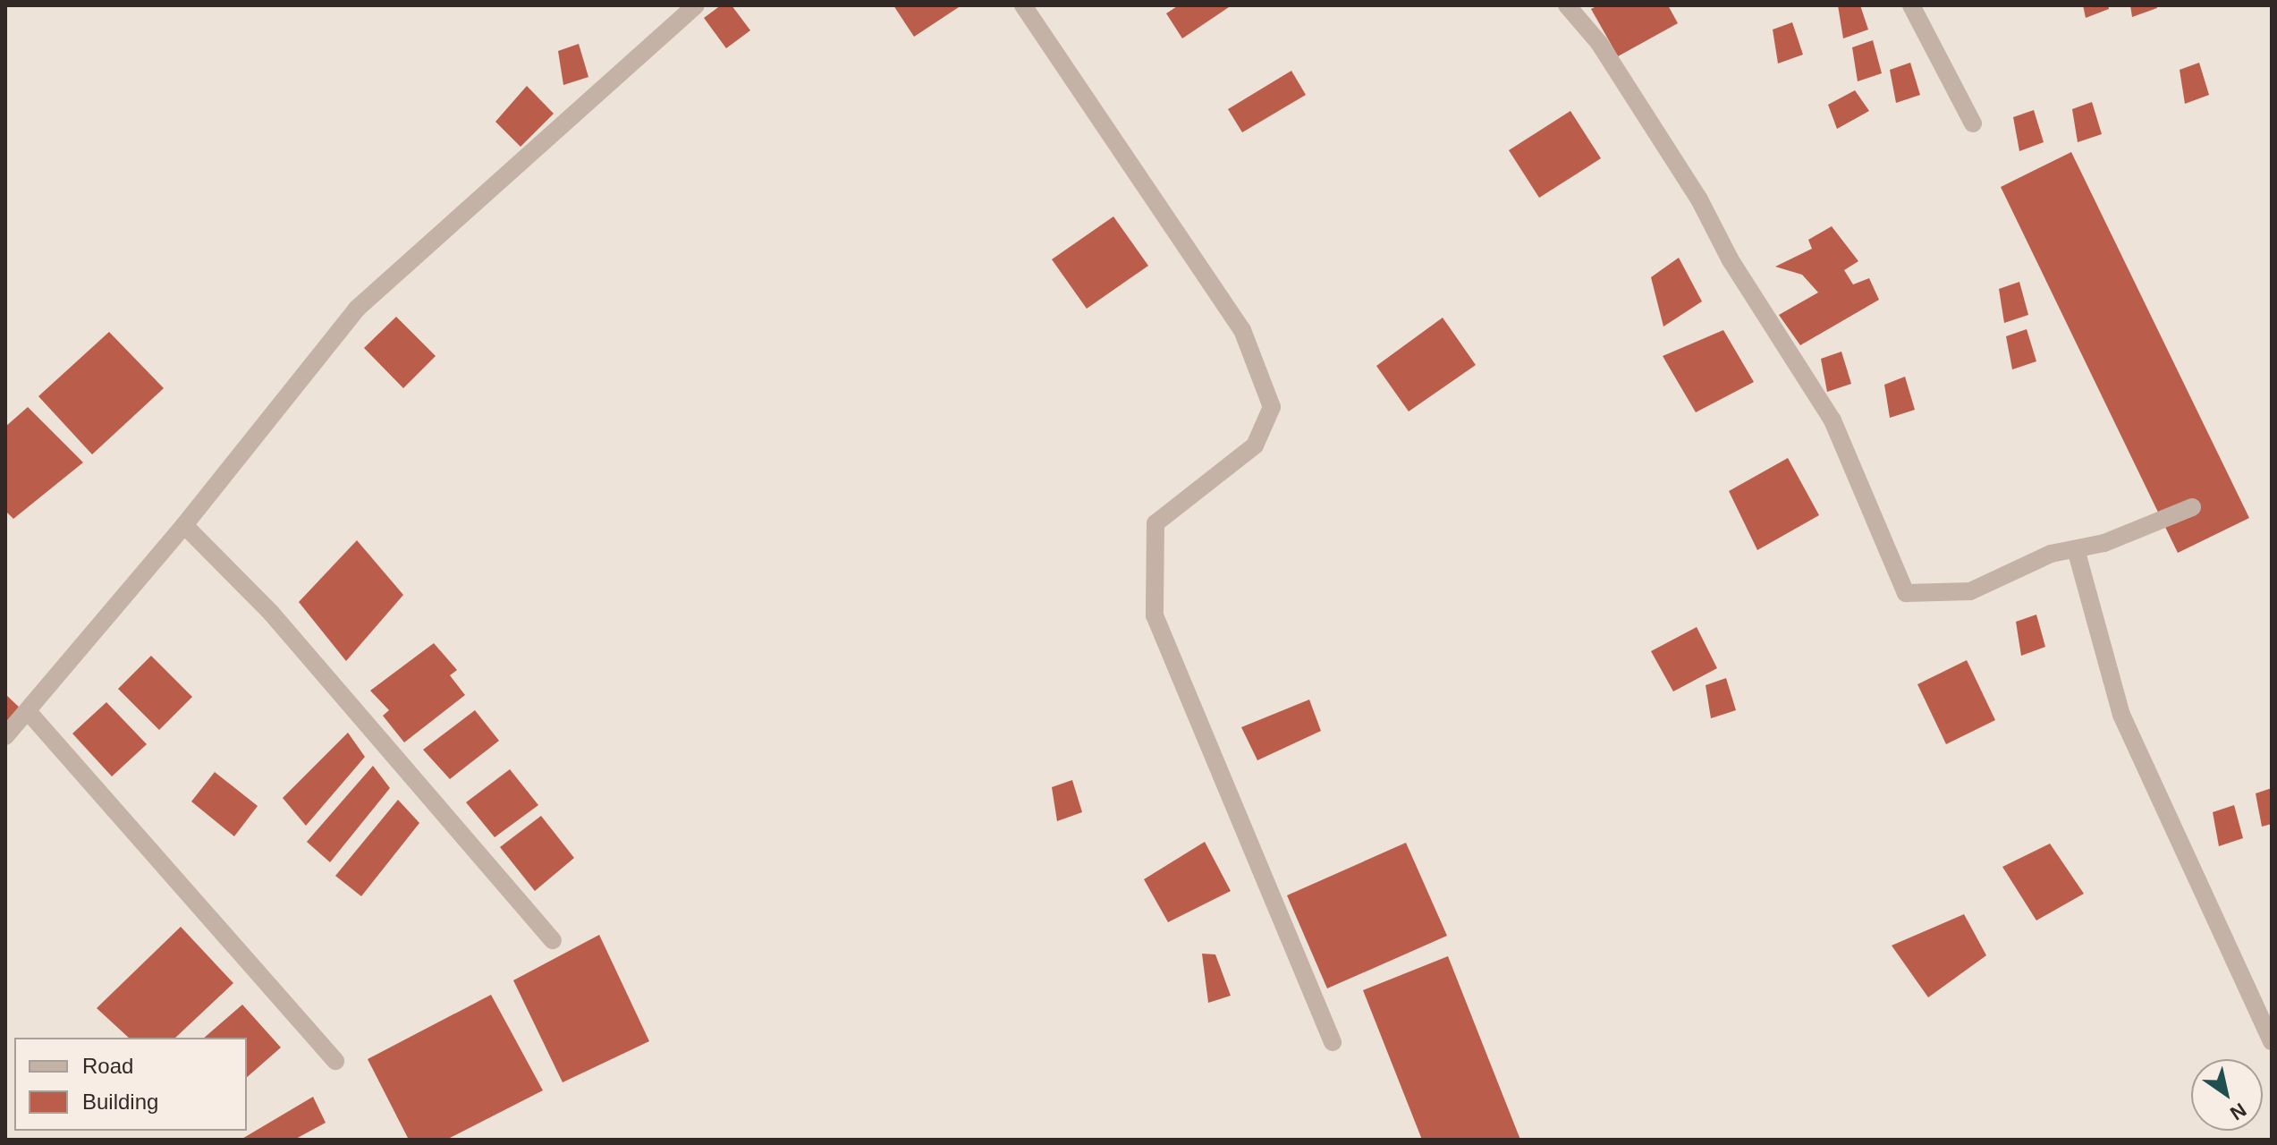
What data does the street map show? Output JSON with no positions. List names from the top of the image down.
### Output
{
  "legend": ["Road", "Building"],
  "north": "bottom right"
}
